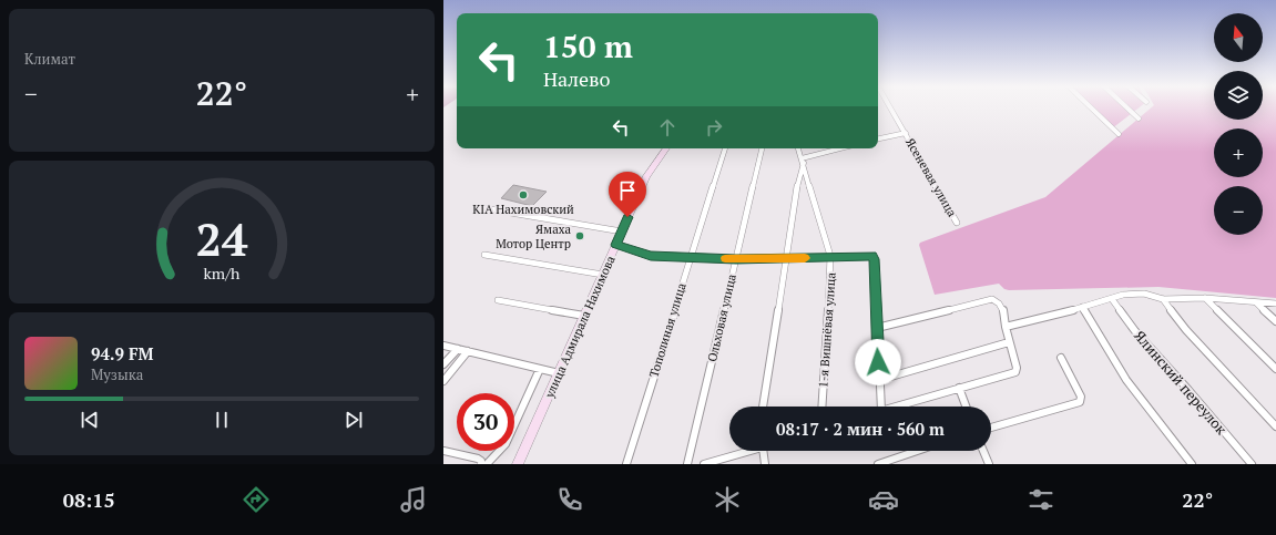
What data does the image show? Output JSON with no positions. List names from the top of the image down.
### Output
{
  "streets": {
    "main road": ["улица Адмирала Нахимова"],
    "street": [
      "Ясеневая улица",
      "Ольховая улица",
      "Тополиная улица",
      "1-я Вишнёвая улица",
      "Ялинский переулок"
    ]
  },
  "places": ["KIA Нахимовский", "Ямаха Мотор Центр"],
  "north": "top",
  "page": {
    "tile": "Климат",
    "map_buttons": ["+", "−"],
    "turn": ["150 m", "Налево"],
    "heat": ["−", "22°", "+"],
    "song": ["94.9 FM", "Музыка"],
    "limit": "30",
    "trip": "08:17 · 2 мин · 560 m",
    "tabs": ["08:15", "22°"],
    "gauge": ["24", "km/h"]
  }
}
